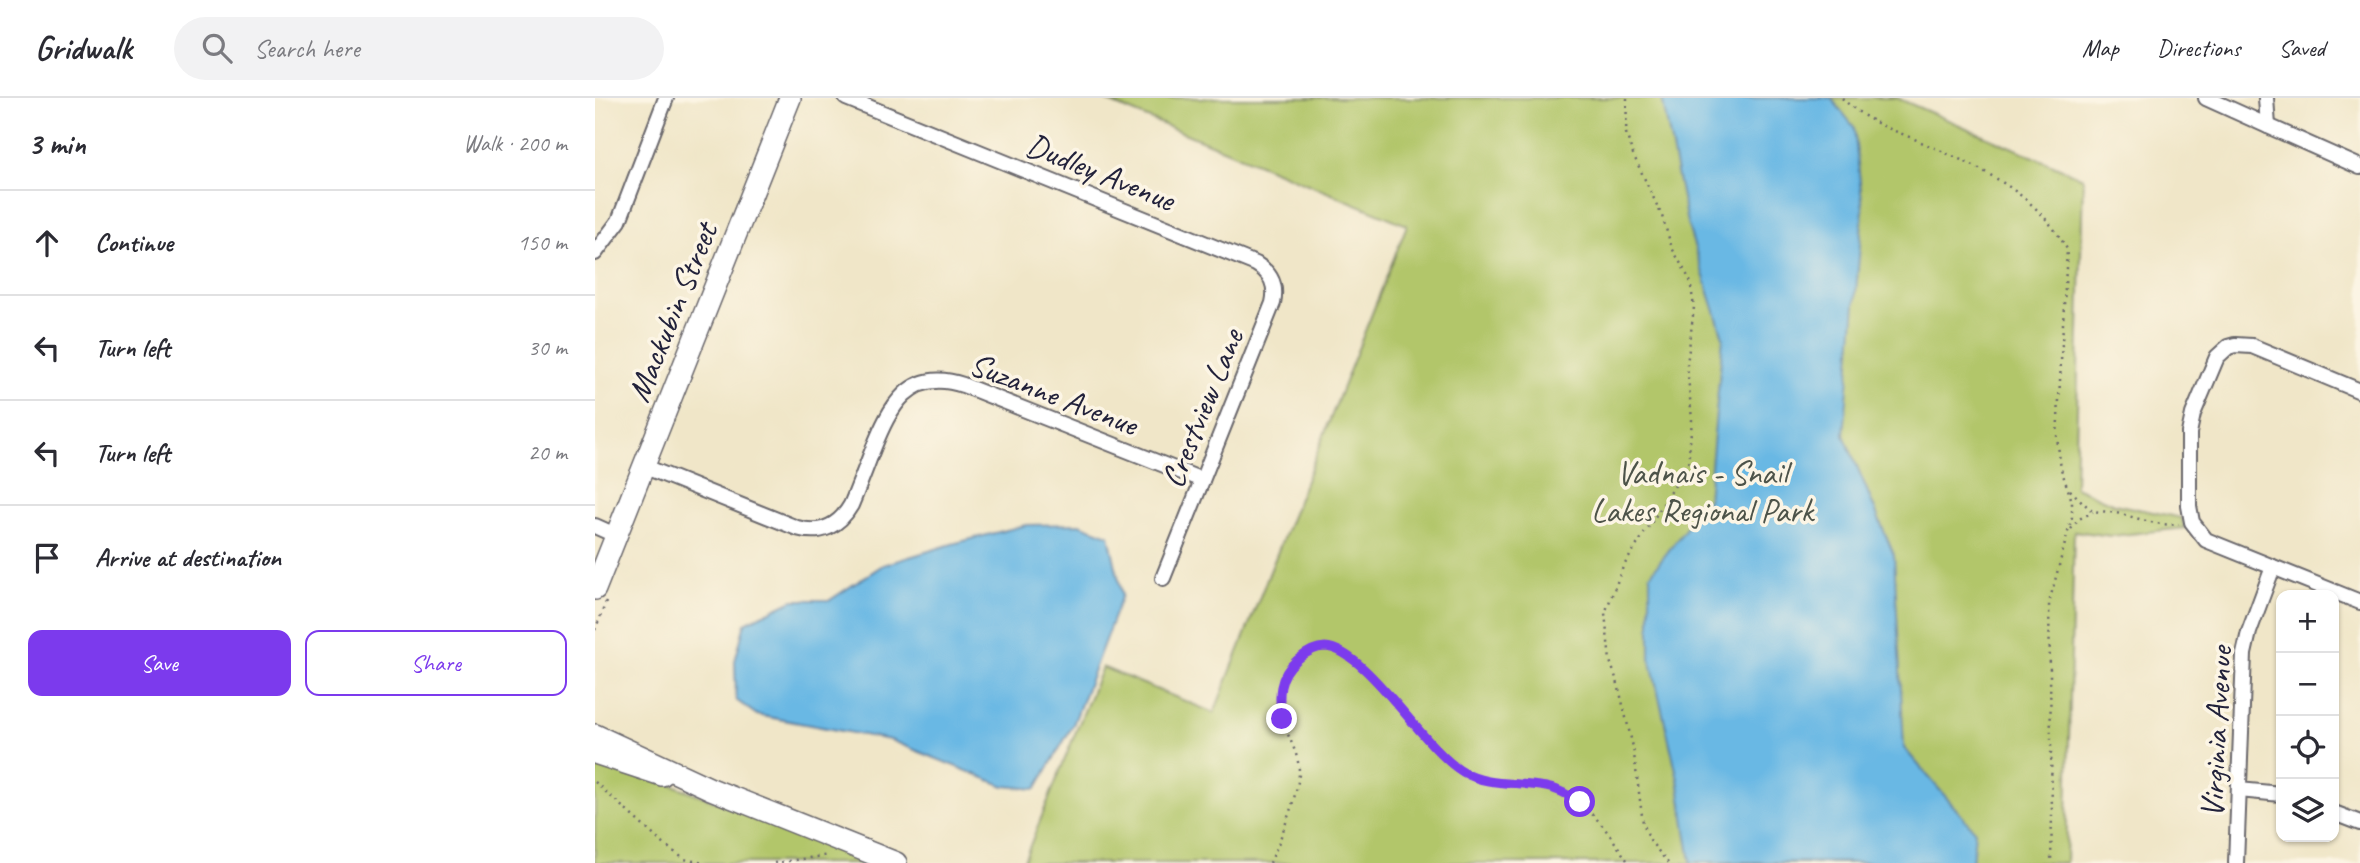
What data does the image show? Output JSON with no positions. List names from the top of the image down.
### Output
{
  "streets": {
    "street": [
      "Dudley Avenue",
      "Mackubin Street",
      "Suzanne Avenue",
      "Crestview Lane",
      "Virginia Avenue"
    ]
  },
  "crossings": [
    ["Dudley Avenue", "Crestview Lane"],
    ["Mackubin Street", "Suzanne Avenue"],
    ["Suzanne Avenue", "Crestview Lane"]
  ],
  "parks": ["Vadnais - Snail Lakes Regional Park"],
  "page": {
    "header": "Gridwalk",
    "search": "Search here",
    "nav": ["Map", "Directions", "Saved"],
    "heading": ["3 min", "Walk · 200 m"],
    "list": [
      ["Continue", "150 m"],
      ["Turn left", "30 m"],
      ["Turn left", "20 m"],
      "Arrive at destination"
    ],
    "map_buttons": ["+", "−"],
    "buttons": ["Save", "Share"]
  }
}
